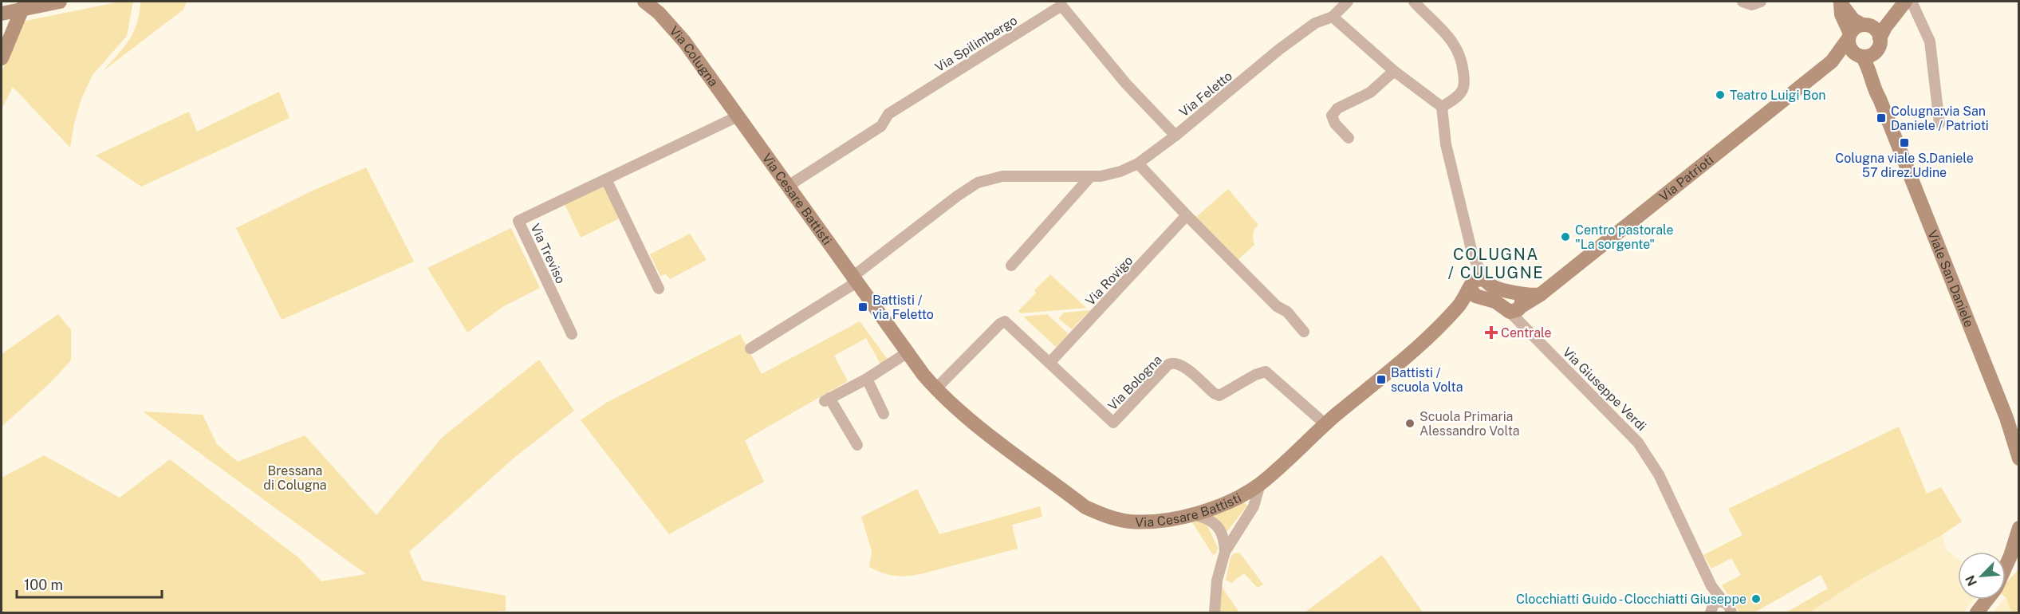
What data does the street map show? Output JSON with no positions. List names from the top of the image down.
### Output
{
  "streets": {
    "street": [
      "Via Spilimbergo",
      "Via Colugna",
      "Via Feletto",
      "Via Patrioti",
      "Via Cesare Battisti",
      "Via Treviso",
      "Viale San Daniele",
      "Via Rovigo",
      "Via Bologna",
      "Via Giuseppe Verdi"
    ]
  },
  "crossings": [
    ["Via Spilimbergo", "Via Feletto"],
    ["Via Spilimbergo", "Via Cesare Battisti"],
    ["Via Colugna", "Via Cesare Battisti"],
    ["Via Colugna", "Via Treviso"],
    ["Via Feletto", "Via Cesare Battisti"],
    ["Via Patrioti", "Viale San Daniele"],
    ["Via Patrioti", "Via Giuseppe Verdi"],
    ["Via Cesare Battisti", "Via Treviso"],
    ["Via Cesare Battisti", "Via Bologna"],
    ["Via Rovigo", "Via Bologna"]
  ],
  "districts": ["COLUGNA / CULUGNE"],
  "parks": ["Bressana di Colugna"],
  "places": {
    "other": [
      "Teatro Luigi Bon",
      "Centro pastorale \"La sorgente\"",
      "Scuola Primaria Alessandro Volta",
      "Clocchiatti Guido - Clocchiatti Giuseppe"
    ],
    "transit": [
      "Colugna:via San Daniele / Patrioti",
      "Colugna viale S.Daniele 57 direz.Udine",
      "Battisti / via Feletto",
      "Battisti / scuola Volta"
    ],
    "health": ["Centrale"]
  },
  "scale_bar": "100 m",
  "north": "bottom left"
}
